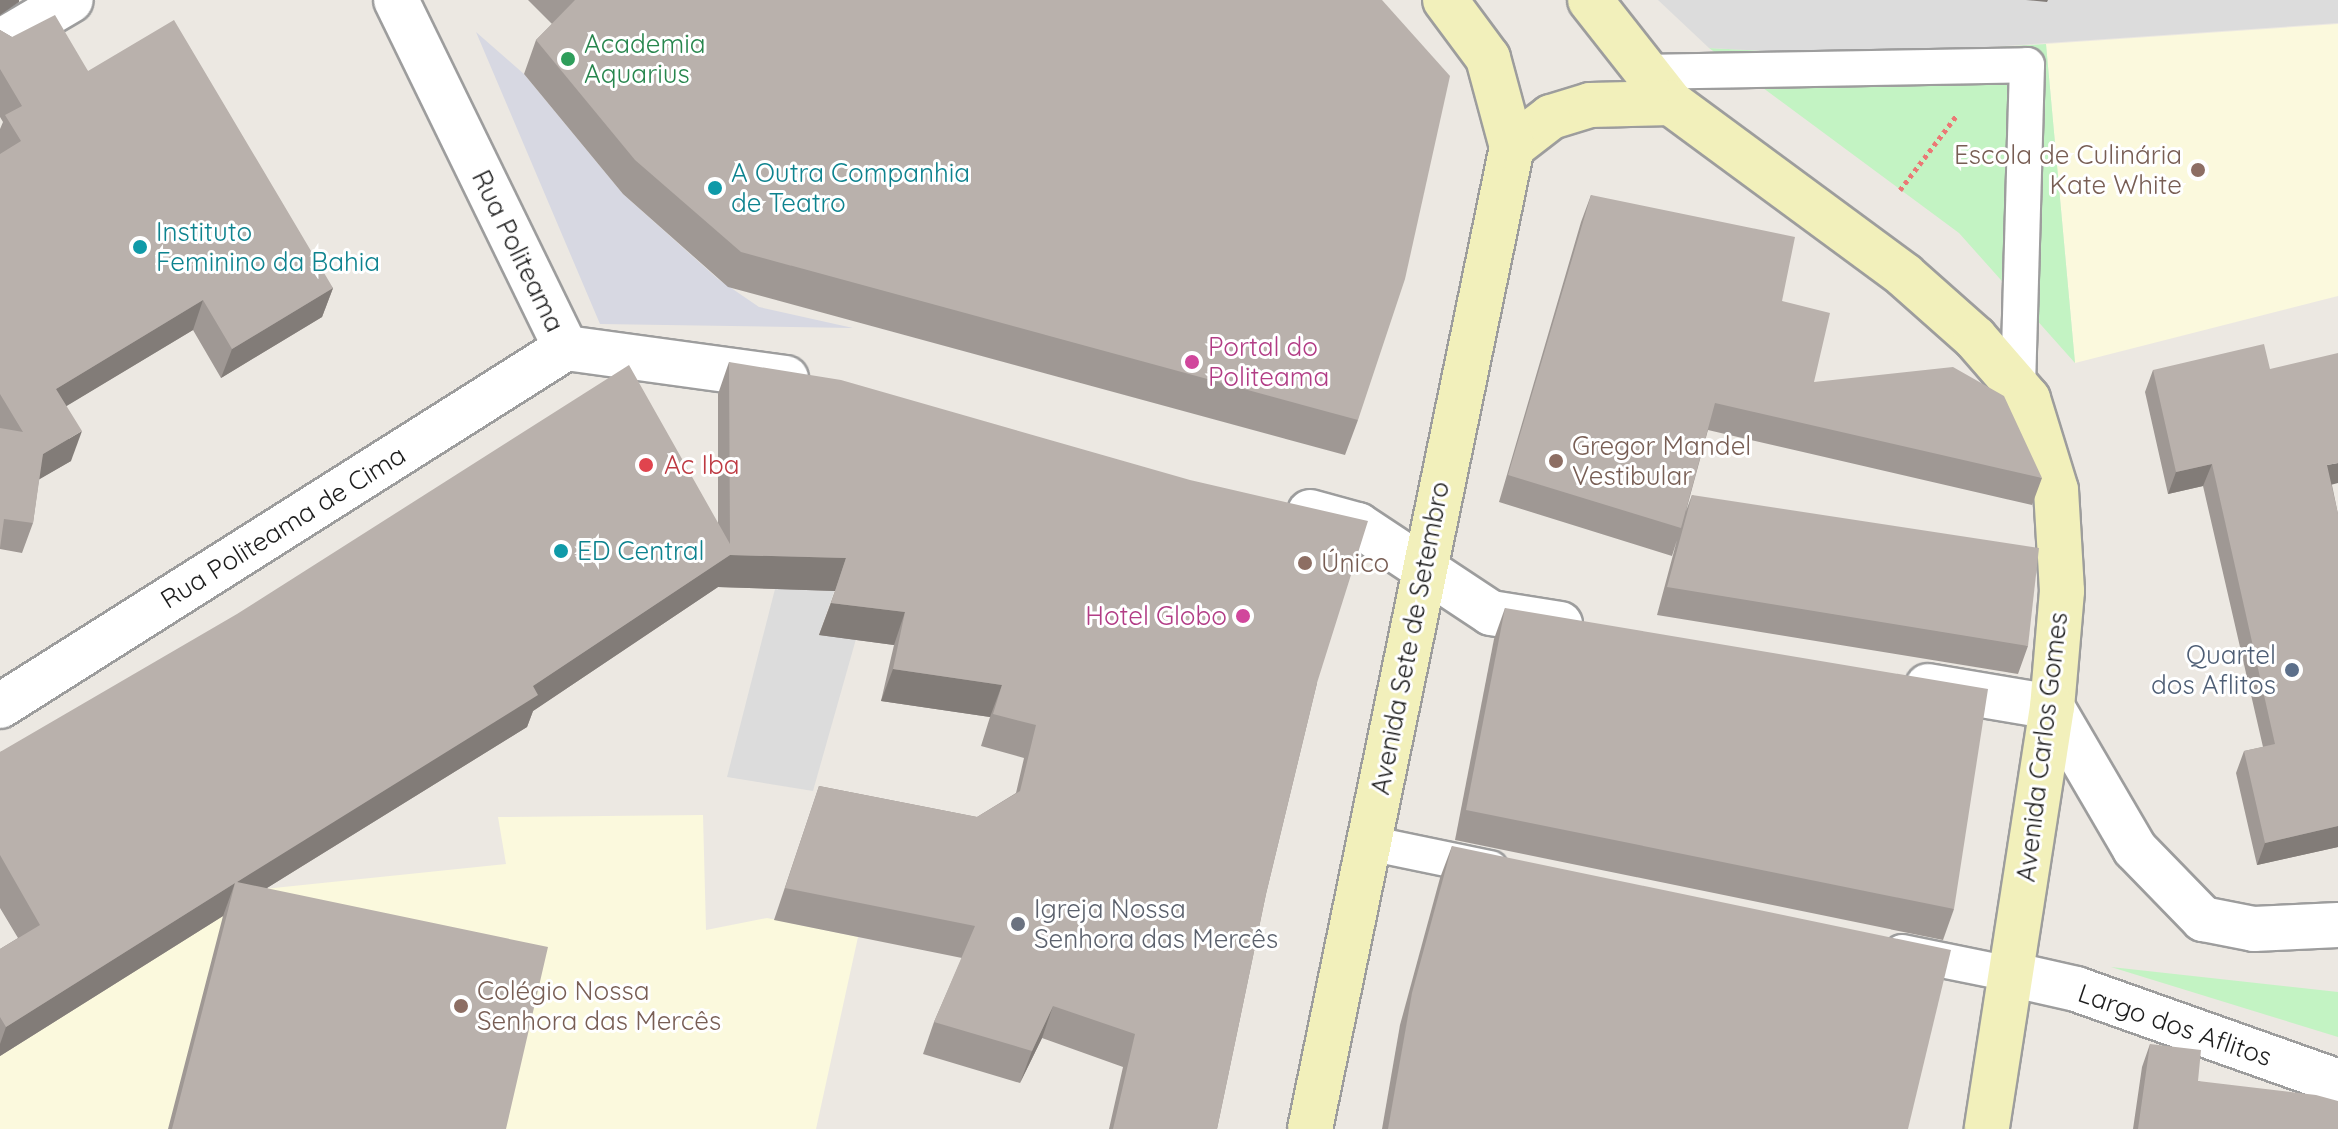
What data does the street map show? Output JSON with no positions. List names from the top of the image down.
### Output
{
  "streets": {
    "main road": ["Avenida Sete de Setembro", "Avenida Carlos Gomes"],
    "street": ["Rua Politeama", "Rua Politeama de Cima", "Largo dos Aflitos"]
  },
  "crossings": [
    ["Rua Politeama", "Rua Politeama de Cima"],
    ["Avenida Carlos Gomes", "Largo dos Aflitos"]
  ],
  "places": [
    "Academia Aquarius",
    "Escola de Culinária Kate White",
    "A Outra Companhia de Teatro",
    "Instituto Feminino da Bahia",
    "Portal do Politeama",
    "Gregor Mandel Vestibular",
    "Ac Iba",
    "ED Central",
    "Único",
    "Hotel Globo",
    "Quartel dos Aflitos",
    "Igreja Nossa Senhora das Mercês",
    "Colégio Nossa Senhora das Mercês"
  ]
}
